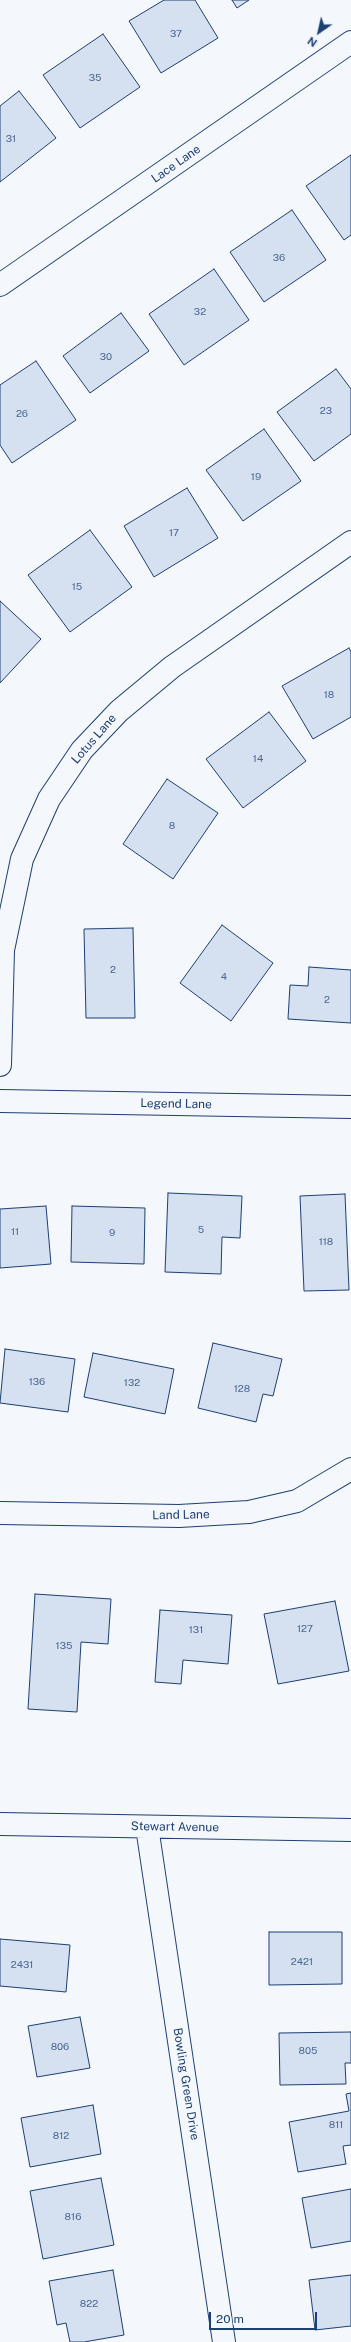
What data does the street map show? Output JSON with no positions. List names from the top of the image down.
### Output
{
  "streets": {
    "street": [
      "Lace Lane",
      "Lotus Lane",
      "Legend Lane",
      "Land Lane",
      "Stewart Avenue",
      "Bowling Green Drive"
    ]
  },
  "crossings": [
    ["Stewart Avenue", "Bowling Green Drive"]
  ],
  "house_numbers": [
    "37",
    "35",
    "31",
    "36",
    "32",
    "30",
    "23",
    "26",
    "19",
    "17",
    "15",
    "18",
    "14",
    "8",
    "2",
    "4",
    "2",
    "5",
    "11",
    "9",
    "118",
    "136",
    "132",
    "128",
    "127",
    "131",
    "135",
    "2421",
    "2431",
    "806",
    "805",
    "811",
    "812",
    "816",
    "822"
  ],
  "scale_bar": "20 m",
  "north": "bottom left"
}
